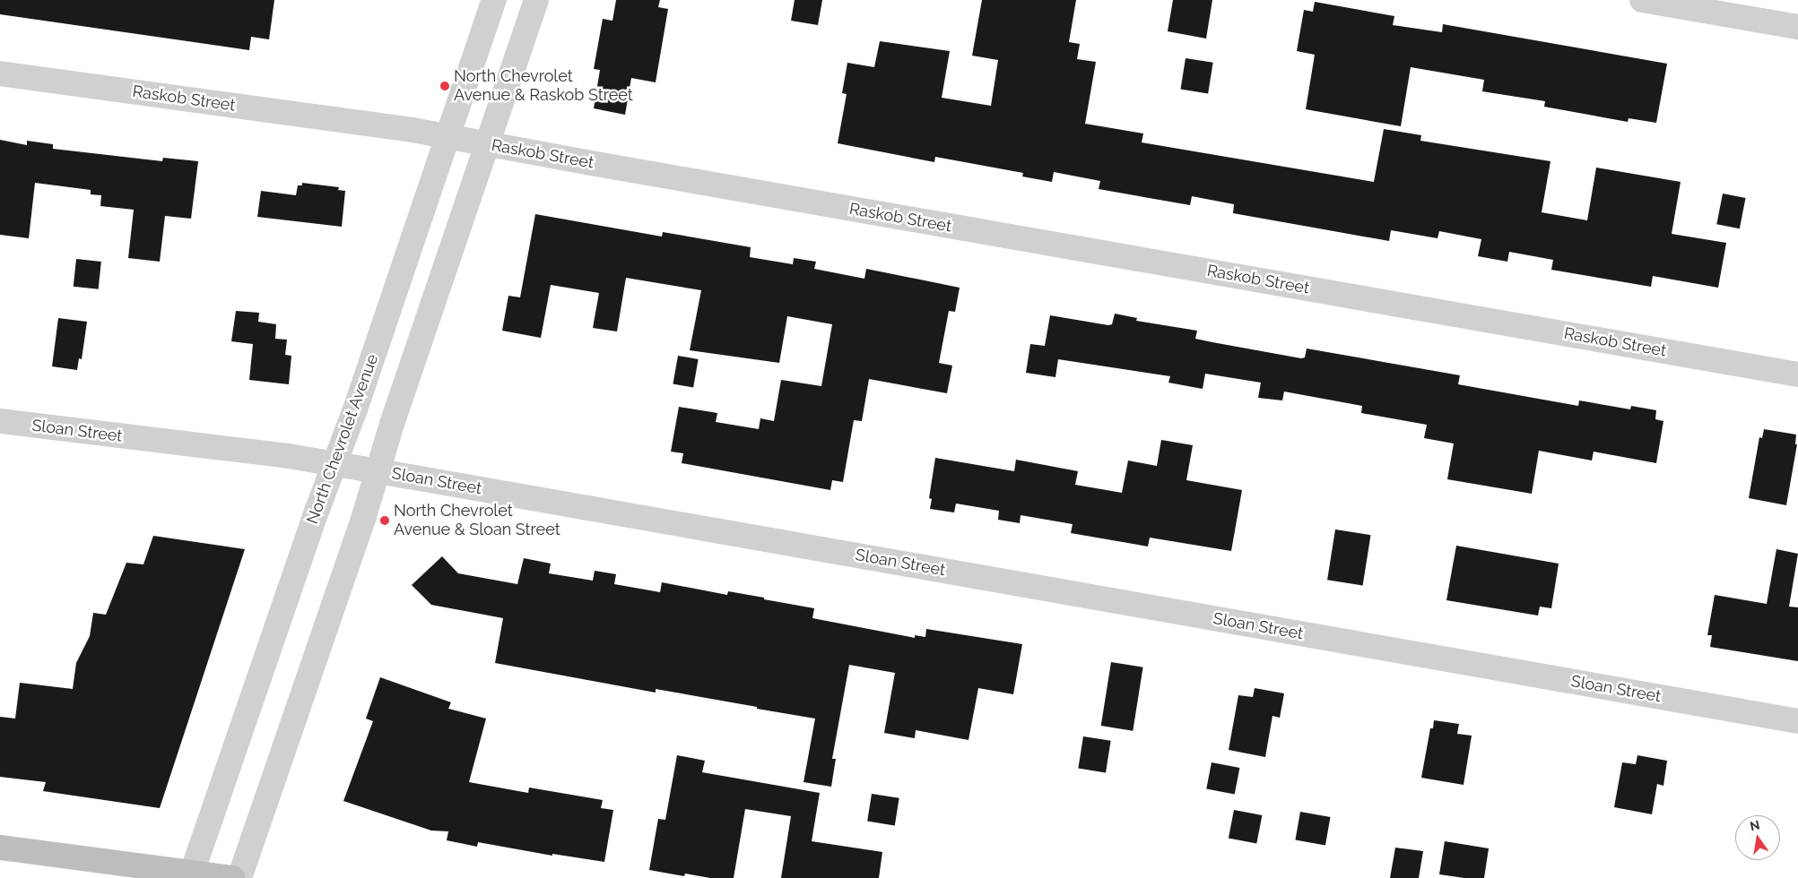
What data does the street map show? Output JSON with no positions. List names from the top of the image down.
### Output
{
  "streets": {
    "street": ["Raskob Street", "Sloan Street", "North Chevrolet Avenue"]
  },
  "crossings": [
    ["Raskob Street", "North Chevrolet Avenue"],
    ["Sloan Street", "North Chevrolet Avenue"]
  ],
  "places": ["North Chevrolet Avenue & Raskob Street", "North Chevrolet Avenue & Sloan Street"],
  "north": "top"
}
